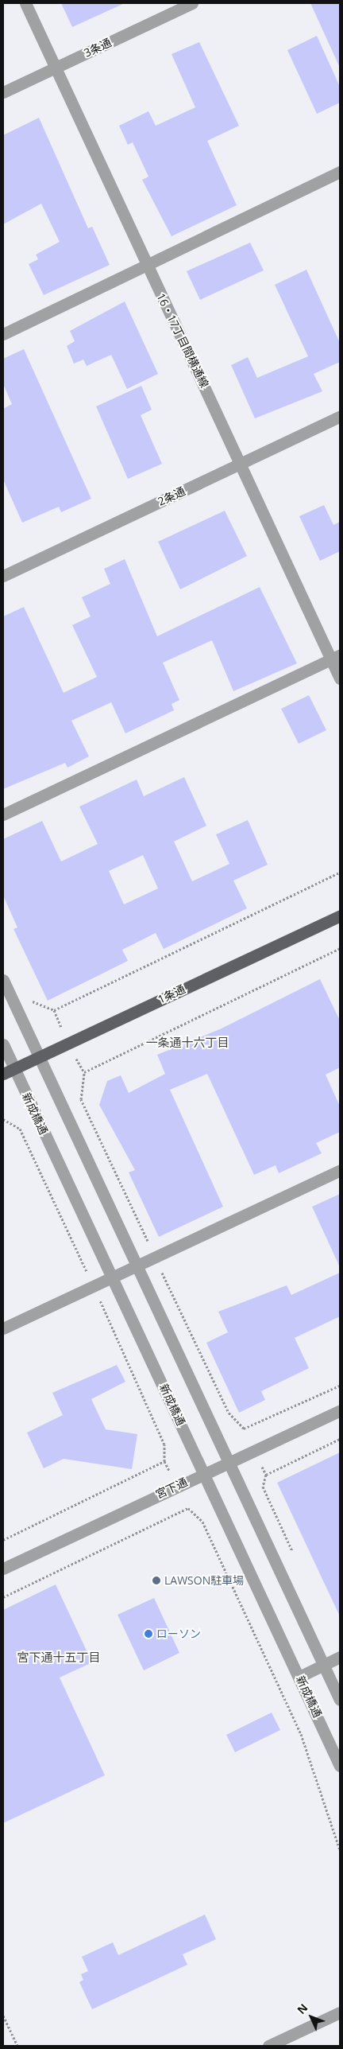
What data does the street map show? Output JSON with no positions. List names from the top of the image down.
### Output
{
  "streets": {
    "main road": ["1条通"],
    "street": [
      "3条通",
      "16・17丁目間横通線",
      "2条通",
      "新成橋通",
      "宮下通"
    ]
  },
  "crossings": [
    ["3条通", "16・17丁目間横通線"],
    ["16・17丁目間横通線", "2条通"],
    ["1条通", "新成橋通"],
    ["新成橋通", "宮下通"]
  ],
  "districts": ["一条通十六丁目", "宮下通十五丁目"],
  "places": ["LAWSON駐車場", "ローソン"],
  "north": "top left"
}
